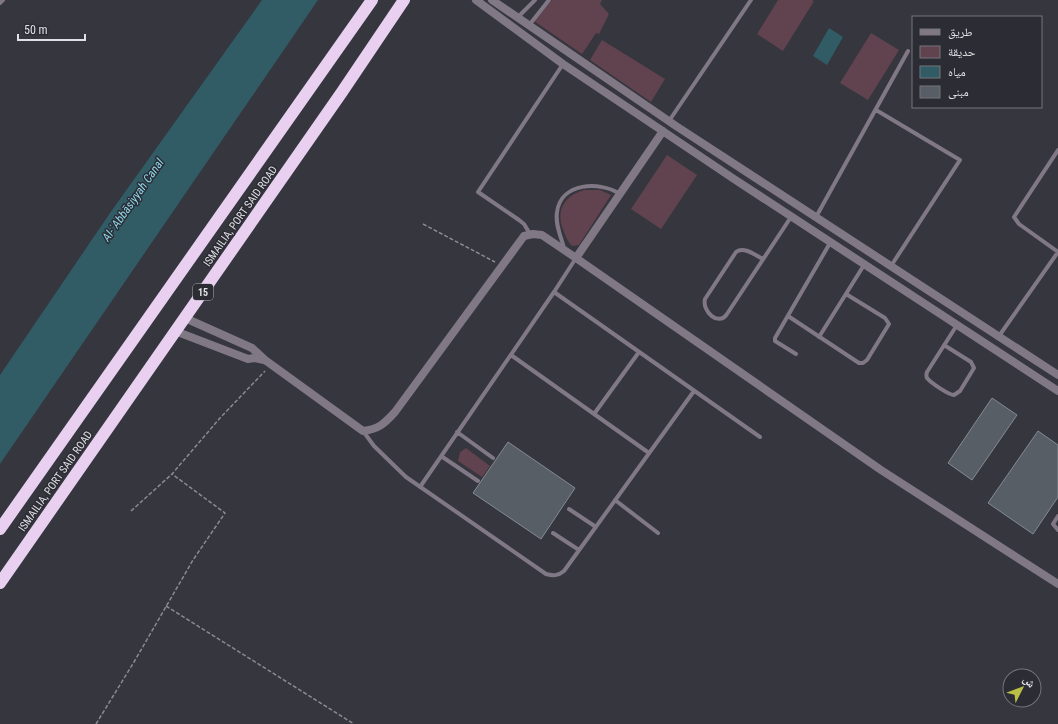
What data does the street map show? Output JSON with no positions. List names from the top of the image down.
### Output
{
  "streets": {
    "highway": ["ISMAILIA, PORT SAID ROAD", "15"]
  },
  "water": ["Al-ʿAbbāsiyyah Canal"],
  "legend": [
    "طريق",
    "حديقة",
    "مياه",
    "مبنى"
  ],
  "scale_bar": "50 m",
  "north": "top right"
}
